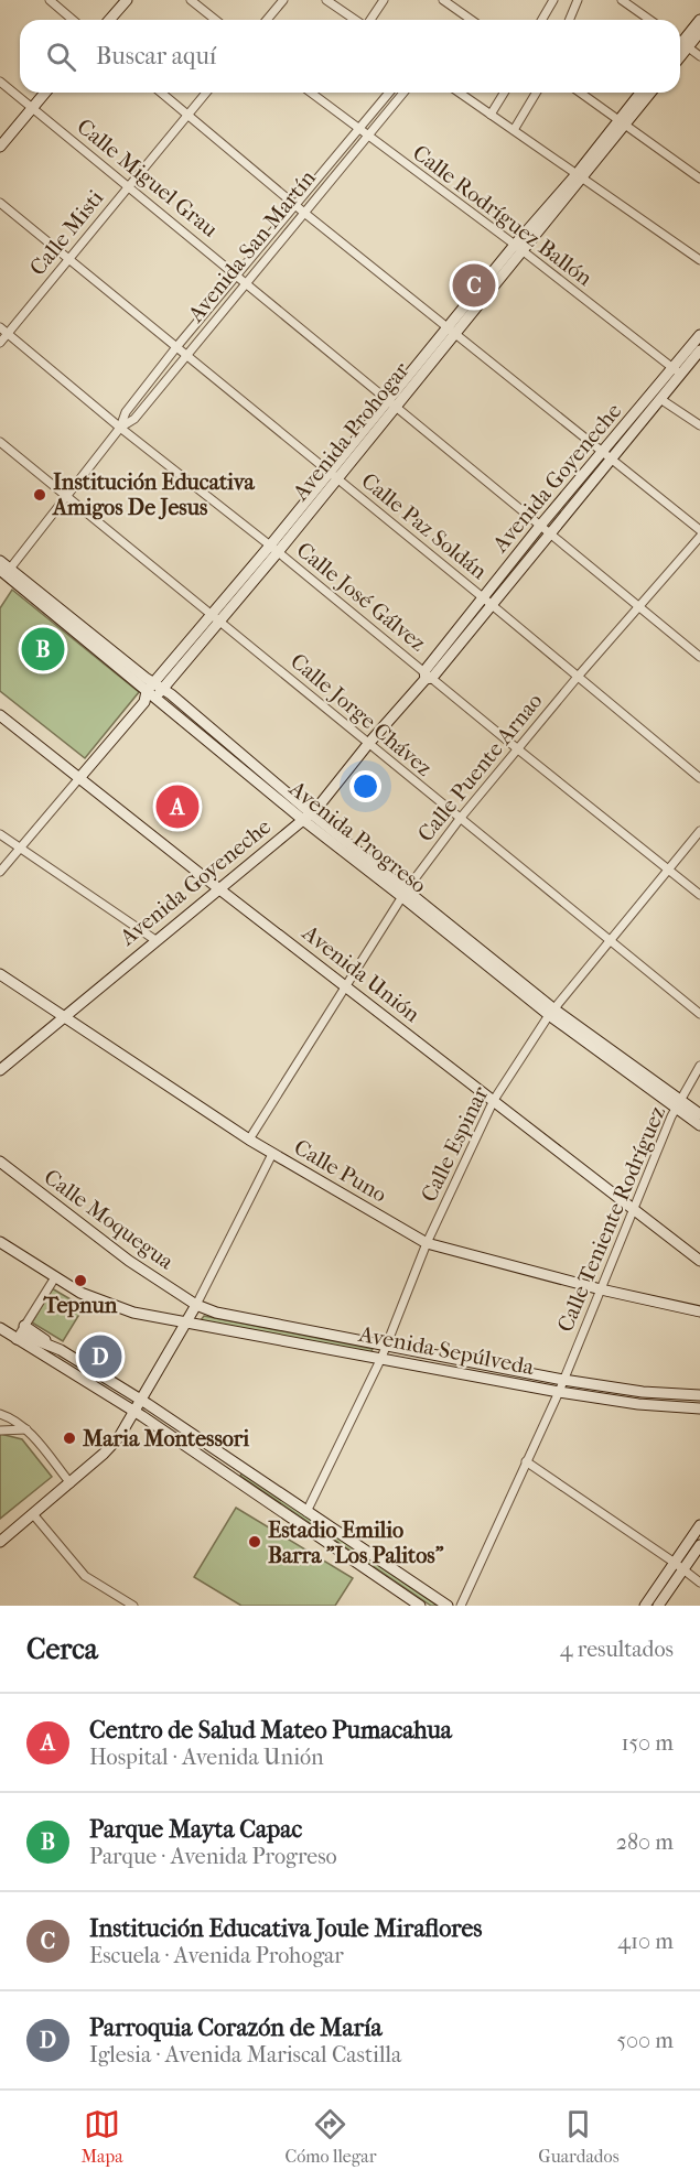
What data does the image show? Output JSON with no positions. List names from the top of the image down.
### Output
{
  "streets": {
    "street": [
      "Calle Miguel Grau",
      "Calle Rodríguez Ballón",
      "Calle Misti",
      "Avenida San Martín",
      "Avenida Prohogar",
      "Avenida Goyeneche",
      "Calle Paz Soldán",
      "Calle José Gálvez",
      "Calle Jorge Chávez",
      "Calle Puente Arnao",
      "Avenida Progreso",
      "Avenida Unión",
      "Calle Espinar",
      "Calle Puno",
      "Calle Moquegua",
      "Calle Teniente Rodríguez",
      "Avenida Sepúlveda"
    ]
  },
  "crossings": [
    ["Calle Miguel Grau", "Calle Misti"],
    ["Calle Miguel Grau", "Avenida San Martín"],
    ["Calle Miguel Grau", "Avenida Prohogar"],
    ["Calle Miguel Grau", "Avenida Goyeneche"],
    ["Calle Miguel Grau", "Calle Puente Arnao"],
    ["Calle Rodríguez Ballón", "Avenida San Martín"],
    ["Calle Rodríguez Ballón", "Avenida Prohogar"],
    ["Calle Rodríguez Ballón", "Avenida Goyeneche"],
    ["Calle Misti", "Calle Paz Soldán"],
    ["Calle Misti", "Calle José Gálvez"],
    ["Avenida San Martín", "Calle Paz Soldán"],
    ["Avenida San Martín", "Calle José Gálvez"],
    ["Avenida San Martín", "Calle Jorge Chávez"],
    ["Avenida San Martín", "Avenida Progreso"],
    ["Avenida Prohogar", "Calle Paz Soldán"],
    ["Avenida Prohogar", "Calle José Gálvez"],
    ["Avenida Prohogar", "Calle Jorge Chávez"],
    ["Avenida Prohogar", "Avenida Progreso"],
    ["Avenida Prohogar", "Avenida Unión"],
    ["Avenida Goyeneche", "Calle Paz Soldán"],
    ["Avenida Goyeneche", "Calle José Gálvez"],
    ["Avenida Goyeneche", "Calle Jorge Chávez"],
    ["Avenida Goyeneche", "Avenida Progreso"],
    ["Avenida Goyeneche", "Avenida Unión"],
    ["Avenida Goyeneche", "Calle Puno"],
    ["Calle Paz Soldán", "Calle Puente Arnao"],
    ["Calle José Gálvez", "Calle Puente Arnao"],
    ["Calle José Gálvez", "Calle Espinar"],
    ["Calle Jorge Chávez", "Calle Puente Arnao"],
    ["Calle Jorge Chávez", "Calle Espinar"],
    ["Calle Puente Arnao", "Avenida Progreso"],
    ["Calle Puente Arnao", "Avenida Unión"],
    ["Calle Puente Arnao", "Calle Puno"],
    ["Avenida Progreso", "Calle Espinar"],
    ["Avenida Progreso", "Calle Teniente Rodríguez"],
    ["Avenida Unión", "Calle Espinar"],
    ["Avenida Unión", "Calle Teniente Rodríguez"],
    ["Calle Espinar", "Calle Puno"],
    ["Calle Espinar", "Avenida Sepúlveda"],
    ["Calle Puno", "Calle Teniente Rodríguez"],
    ["Calle Moquegua", "Avenida Sepúlveda"],
    ["Calle Teniente Rodríguez", "Avenida Sepúlveda"]
  ],
  "places": [
    "Institución Educativa Amigos De Jesus",
    "Tepnun",
    "Maria Montessori",
    "Estadio Emilio Barra \"Los Palitos\""
  ],
  "page": {
    "search": "Buscar aquí",
    "pins": [
      "C",
      "B",
      "A",
      "D"
    ],
    "heading": ["Cerca", "4 resultados"],
    "list": [
      {
        "mark": "A",
        "name": "Centro de Salud Mateo Pumacahua",
        "note": "Hospital · Avenida Unión",
        "value": "150 m"
      },
      {
        "mark": "B",
        "name": "Parque Mayta Capac",
        "note": "Parque · Avenida Progreso",
        "value": "280 m"
      },
      {
        "mark": "C",
        "name": "Institución Educativa Joule Miraflores",
        "note": "Escuela · Avenida Prohogar",
        "value": "410 m"
      },
      {
        "mark": "D",
        "name": "Parroquia Corazón de María",
        "note": "Iglesia · Avenida Mariscal Castilla",
        "value": "500 m"
      }
    ],
    "nav": ["Mapa", "Cómo llegar", "Guardados"]
  }
}
